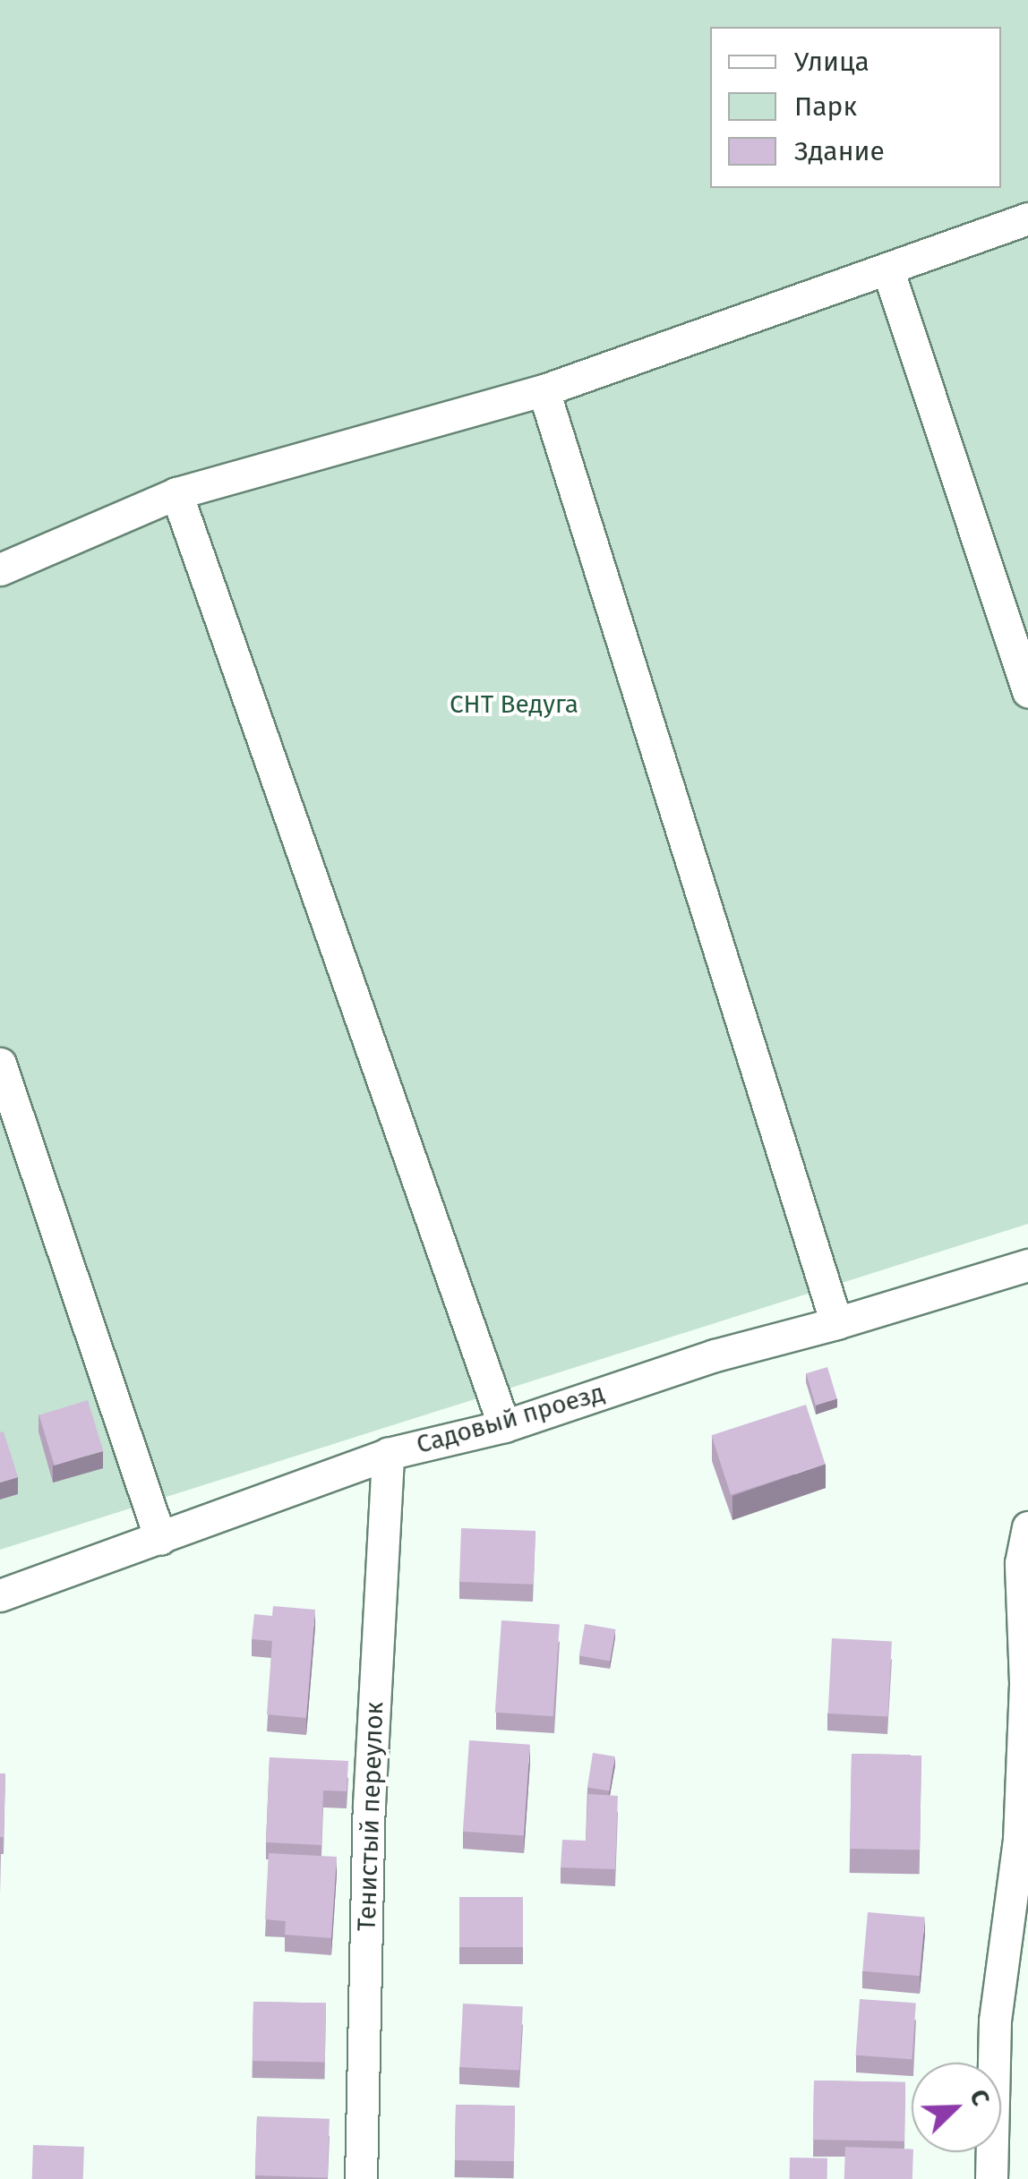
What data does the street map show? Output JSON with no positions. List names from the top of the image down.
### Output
{
  "streets": {
    "street": ["Садовый проезд", "Тенистый переулок"]
  },
  "crossings": [
    ["Садовый проезд", "Тенистый переулок"]
  ],
  "parks": ["СНТ Ведуга"],
  "legend": ["Улица", "Парк", "Здание"],
  "north": "top right"
}
